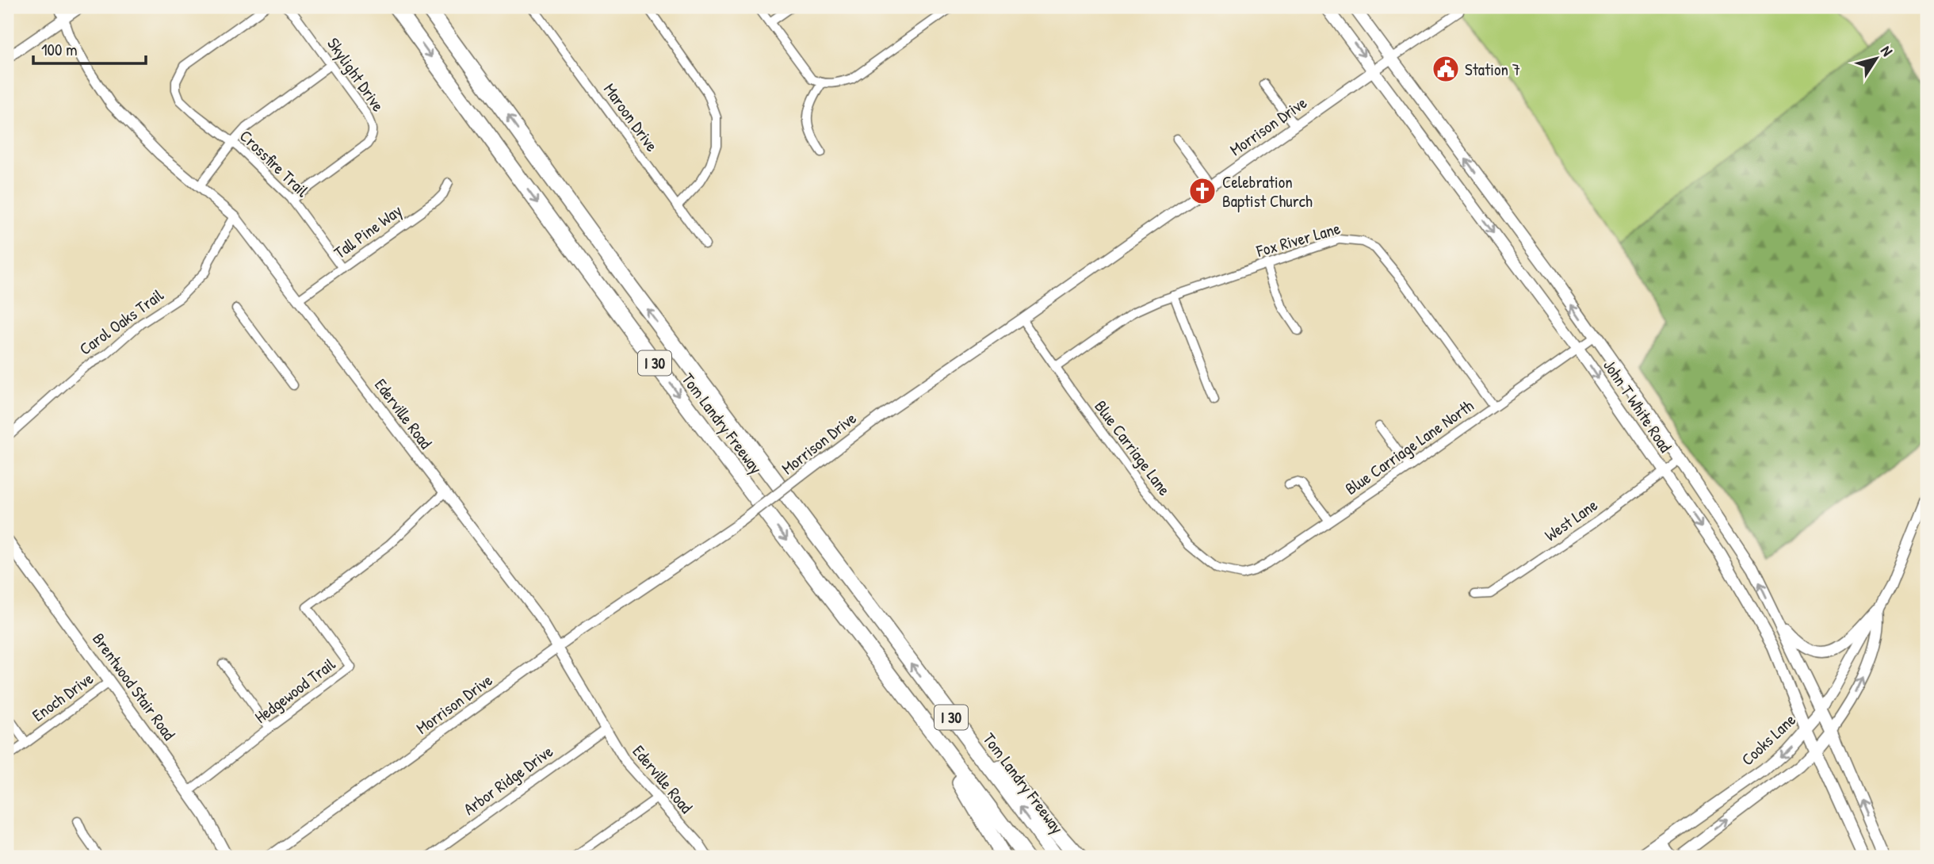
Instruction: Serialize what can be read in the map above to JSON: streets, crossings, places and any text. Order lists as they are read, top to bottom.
{
  "streets": {
    "highway": ["I 30", "Tom Landry Freeway"],
    "main road": ["John T White Road", "Brentwood Stair Road", "Cooks Lane"],
    "street": [
      "Skylight Drive",
      "Maroon Drive",
      "Morrison Drive",
      "Crossfire Trail",
      "Tall Pine Way",
      "Fox River Lane",
      "Carol Oaks Trail",
      "Ederville Road",
      "Blue Carriage Lane North",
      "Blue Carriage Lane",
      "West Lane",
      "Hedgewood Trail",
      "Enoch Drive",
      "Arbor Ridge Drive"
    ]
  },
  "crossings": [
    ["Skylight Drive", "Crossfire Trail"],
    ["Morrison Drive", "John T White Road"],
    ["Morrison Drive", "Ederville Road"],
    ["Morrison Drive", "Blue Carriage Lane"],
    ["Crossfire Trail", "Tall Pine Way"],
    ["Tall Pine Way", "Ederville Road"],
    ["Fox River Lane", "Blue Carriage Lane North"],
    ["Fox River Lane", "Blue Carriage Lane"],
    ["Carol Oaks Trail", "Ederville Road"],
    ["John T White Road", "Blue Carriage Lane North"],
    ["John T White Road", "West Lane"],
    ["John T White Road", "Cooks Lane"],
    ["Ederville Road", "Hedgewood Trail"],
    ["Ederville Road", "Arbor Ridge Drive"],
    ["Blue Carriage Lane North", "Blue Carriage Lane"],
    ["Brentwood Stair Road", "Hedgewood Trail"],
    ["Brentwood Stair Road", "Enoch Drive"]
  ],
  "places": {
    "public building": ["Station 7"],
    "church": ["Celebration Baptist Church"]
  },
  "scale_bar": "100 m",
  "north": "top right"
}
